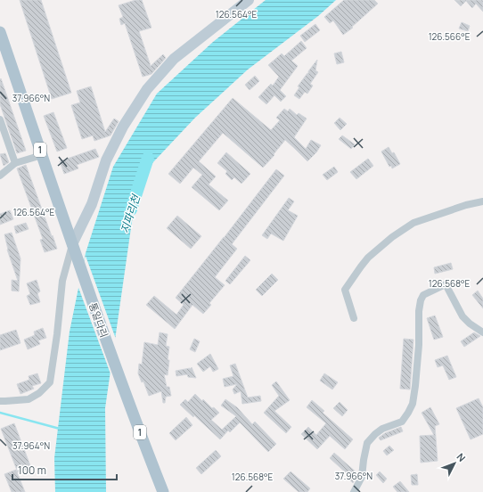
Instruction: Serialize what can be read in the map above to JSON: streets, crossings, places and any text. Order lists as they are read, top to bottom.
{
  "streets": {
    "main road": ["1", "통일다리"]
  },
  "crossings": [
    ["1", "통일다리"]
  ],
  "water": ["지파리천"],
  "scale_bar": "100 m",
  "north": "top right",
  "coordinates": [
    "126.564°E",
    "126.566°E",
    "37.966°N",
    "126.568°E",
    "37.964°N"
  ]
}
